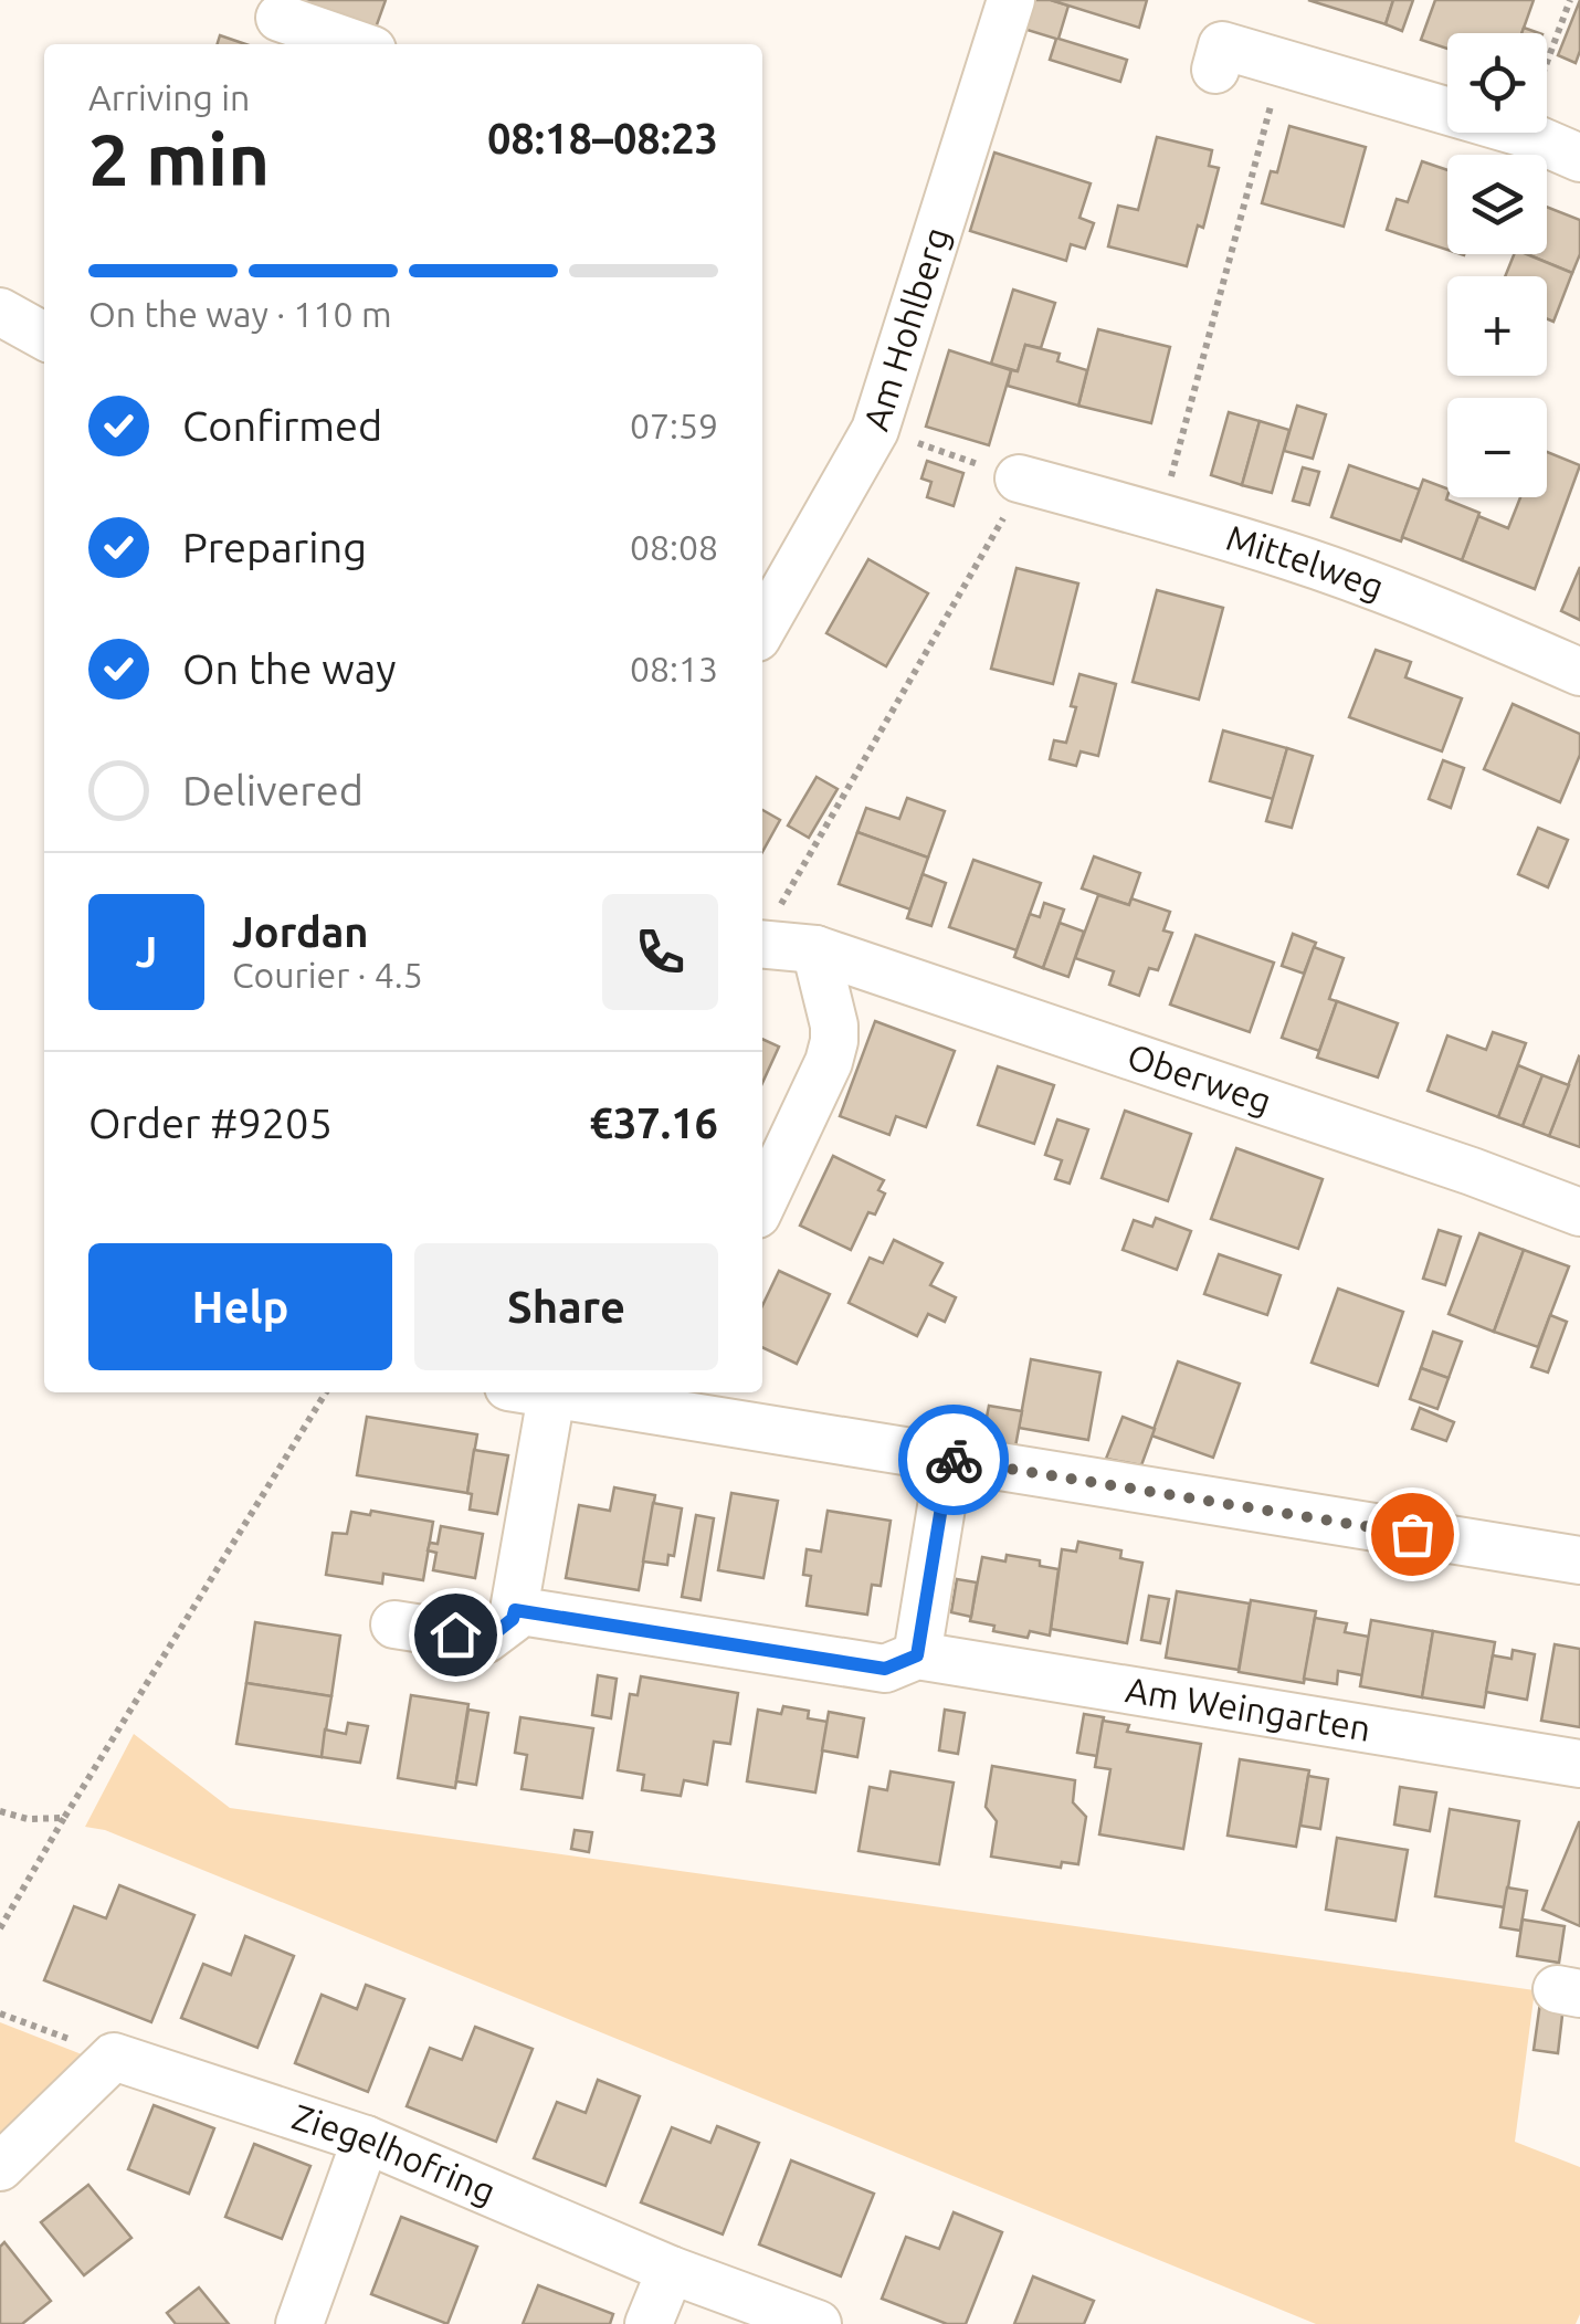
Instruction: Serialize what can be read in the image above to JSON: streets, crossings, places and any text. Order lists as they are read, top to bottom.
{
  "streets": {
    "street": [
      "Am Hohlberg",
      "Mittelweg",
      "Oberweg",
      "Am Weingarten",
      "Ziegelhofring"
    ]
  },
  "page": {
    "map_buttons": ["+", "−"],
    "heading": ["2 min", "Arriving in", "08:18–08:23"],
    "panel": [
      "Jordan",
      "Courier · 4.5",
      "Order #9205",
      "€37.16"
    ],
    "bar": "On the way · 110 m",
    "list": [
      ["Confirmed", "07:59"],
      ["Preparing", "08:08"],
      ["On the way", "08:13"],
      "Delivered"
    ],
    "round": "J",
    "buttons": ["Help", "Share"]
  }
}
